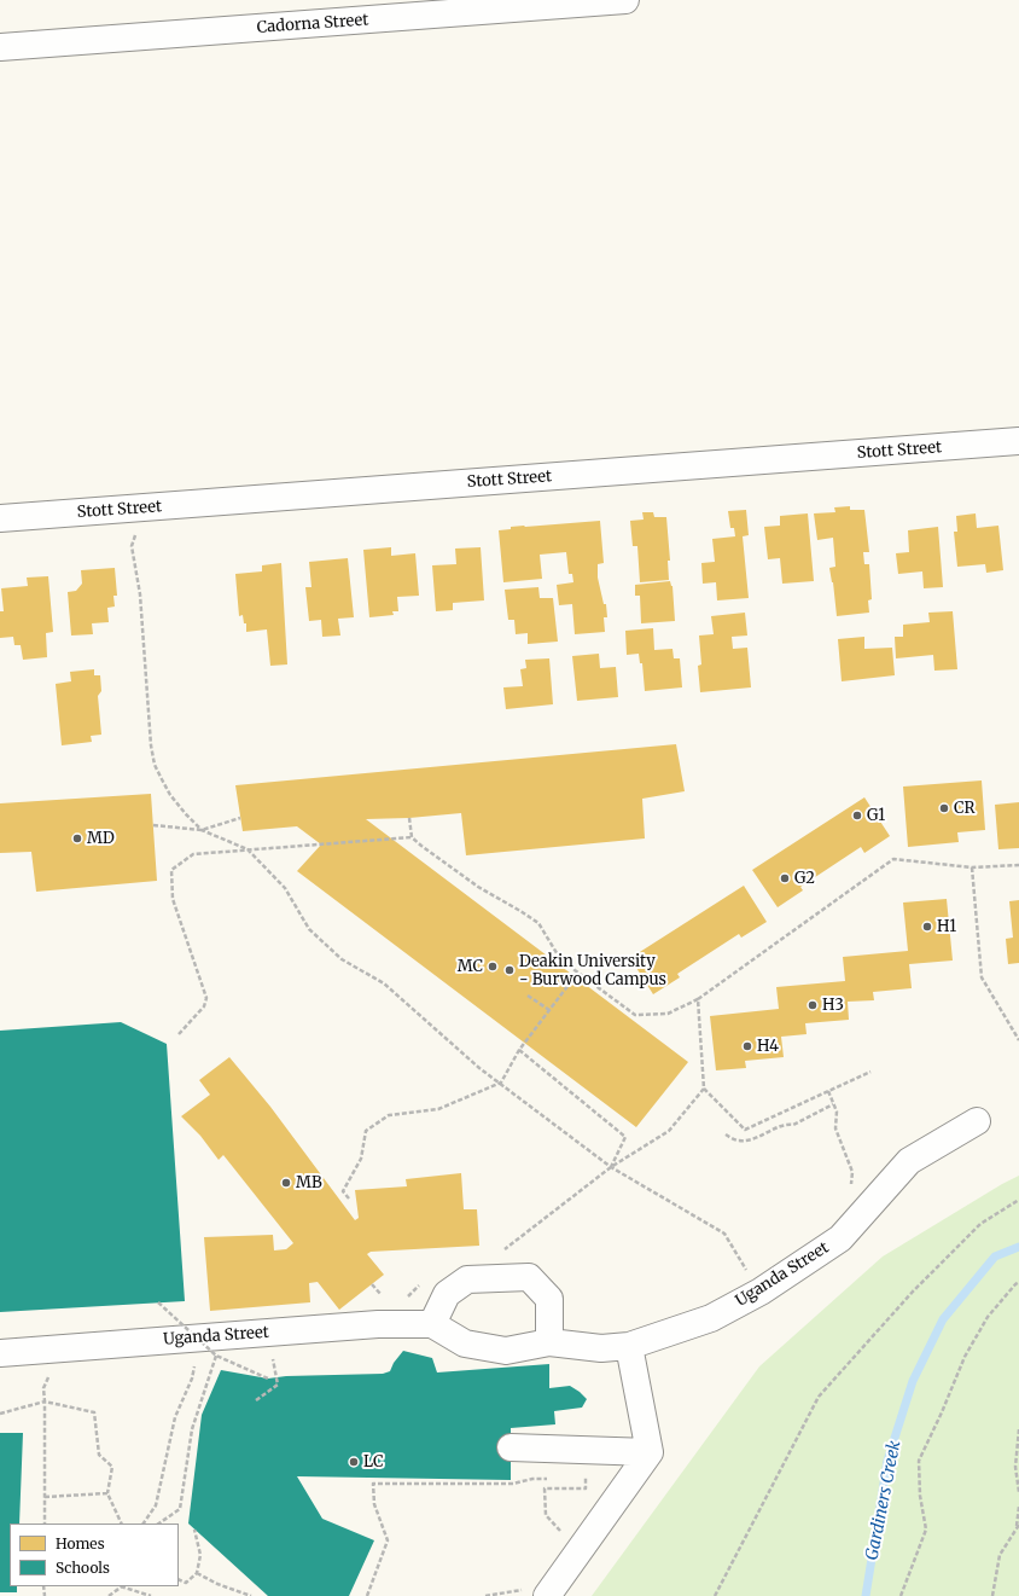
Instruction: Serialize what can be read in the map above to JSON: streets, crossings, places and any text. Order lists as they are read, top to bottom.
{
  "streets": {
    "street": ["Cadorna Street", "Stott Street", "Uganda Street"]
  },
  "water": ["Gardiners Creek"],
  "places": [
    "CR",
    "G1",
    "MD",
    "G2",
    "H1",
    "MC",
    "Deakin University - Burwood Campus",
    "H3",
    "H4",
    "MB",
    "LC"
  ],
  "legend": ["Homes", "Schools"]
}
